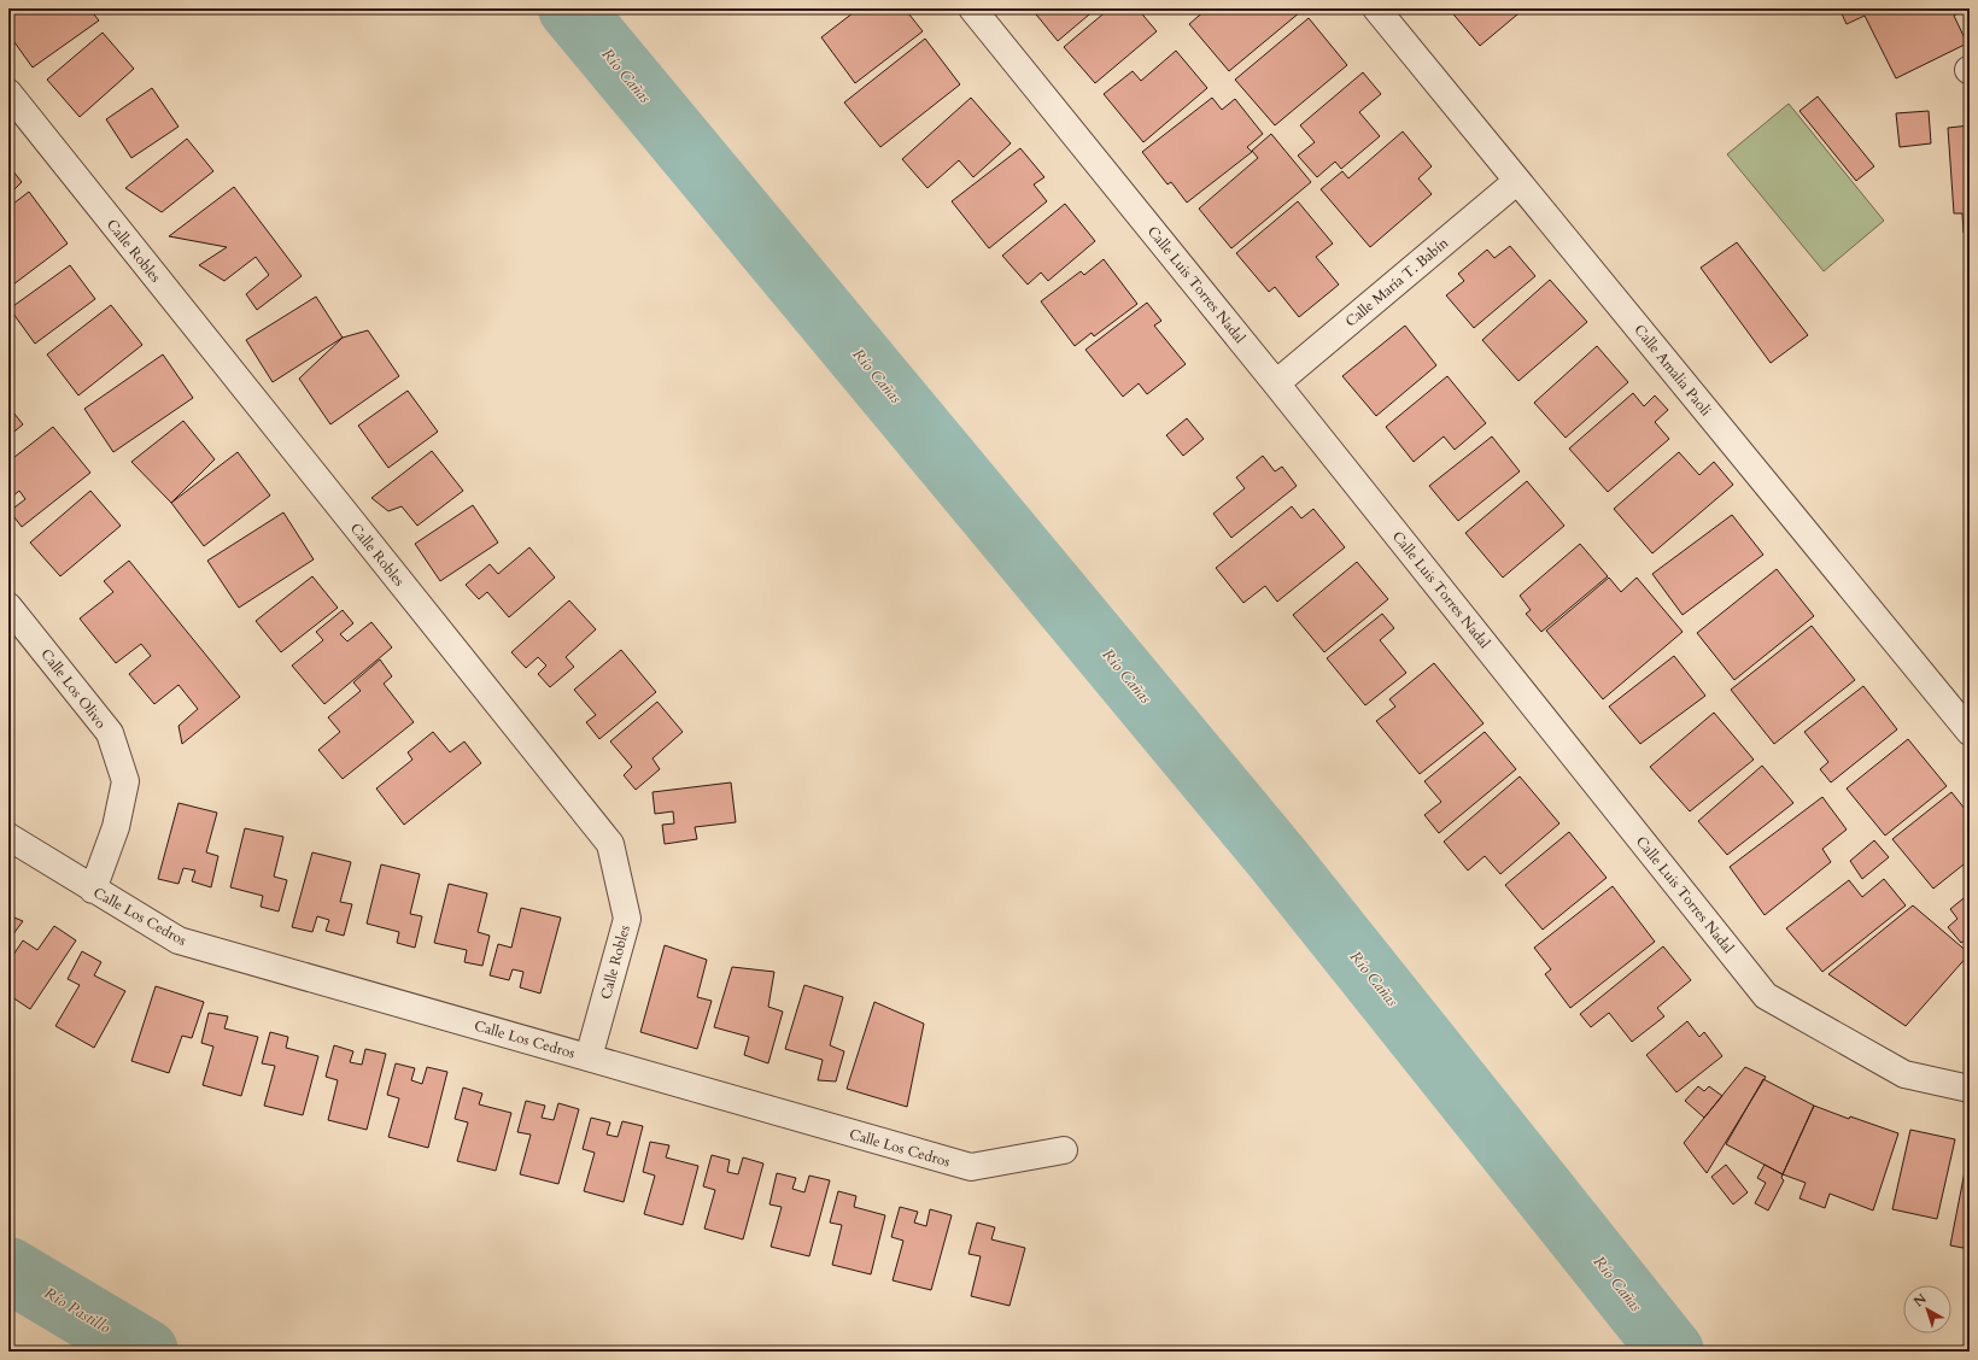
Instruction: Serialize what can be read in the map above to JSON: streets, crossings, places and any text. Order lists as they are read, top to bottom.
{
  "streets": {
    "street": [
      "Calle Robles",
      "Calle María T. Babín",
      "Calle Luis Torres Nadal",
      "Calle Amalia Paoli",
      "Calle Los Olivo",
      "Calle Los Cedros"
    ]
  },
  "crossings": [
    ["Calle Robles", "Calle Los Cedros"],
    ["Calle María T. Babín", "Calle Luis Torres Nadal"],
    ["Calle María T. Babín", "Calle Amalia Paoli"],
    ["Calle Los Olivo", "Calle Los Cedros"]
  ],
  "water": ["Río Cañas", "Río Pastillo"],
  "north": "top left"
}
